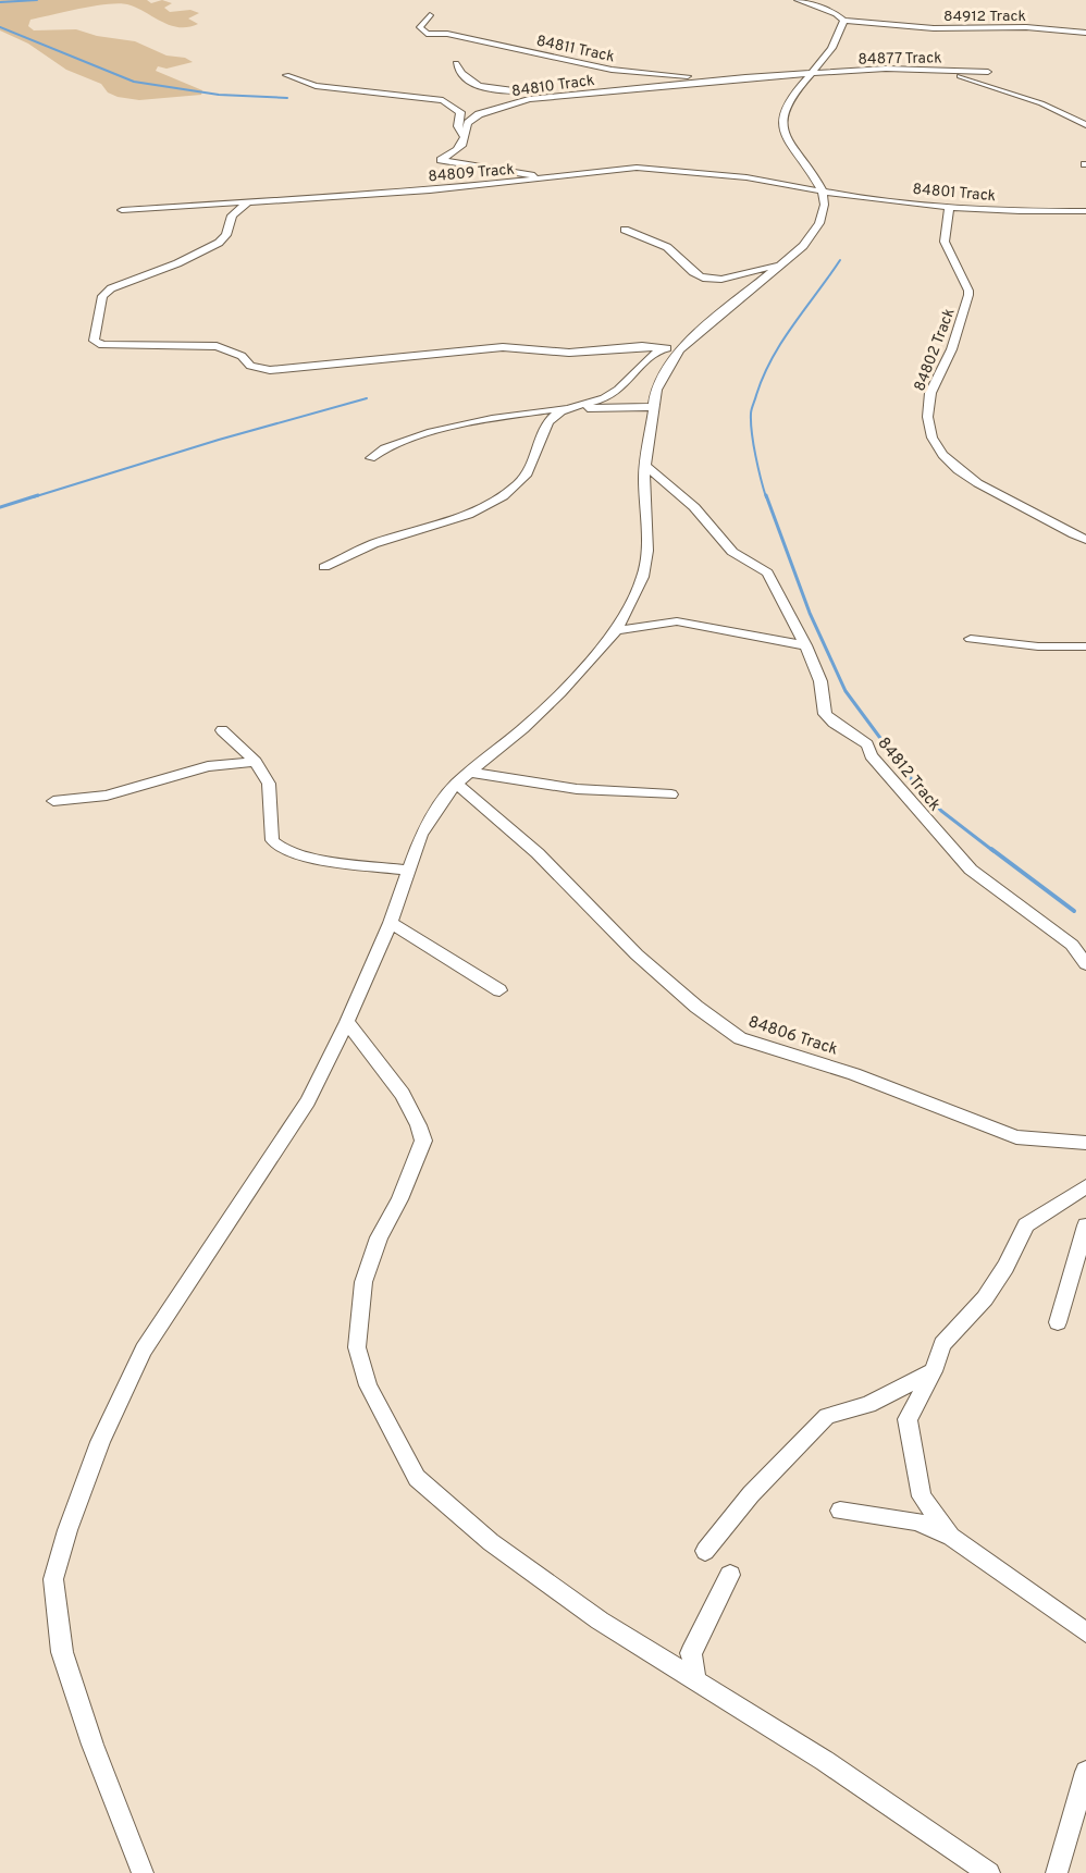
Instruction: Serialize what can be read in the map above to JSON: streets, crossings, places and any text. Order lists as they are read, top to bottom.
{
  "streets": {
    "street": [
      "84912 Track",
      "84811 Track",
      "84877 Track",
      "84810 Track",
      "84809 Track",
      "84801 Track",
      "84802 Track",
      "84812 Track",
      "84806 Track"
    ]
  },
  "crossings": [
    ["84811 Track", "84810 Track"],
    ["84877 Track", "84810 Track"],
    ["84810 Track", "84809 Track"],
    ["84809 Track", "84801 Track"],
    ["84801 Track", "84802 Track"]
  ]
}
